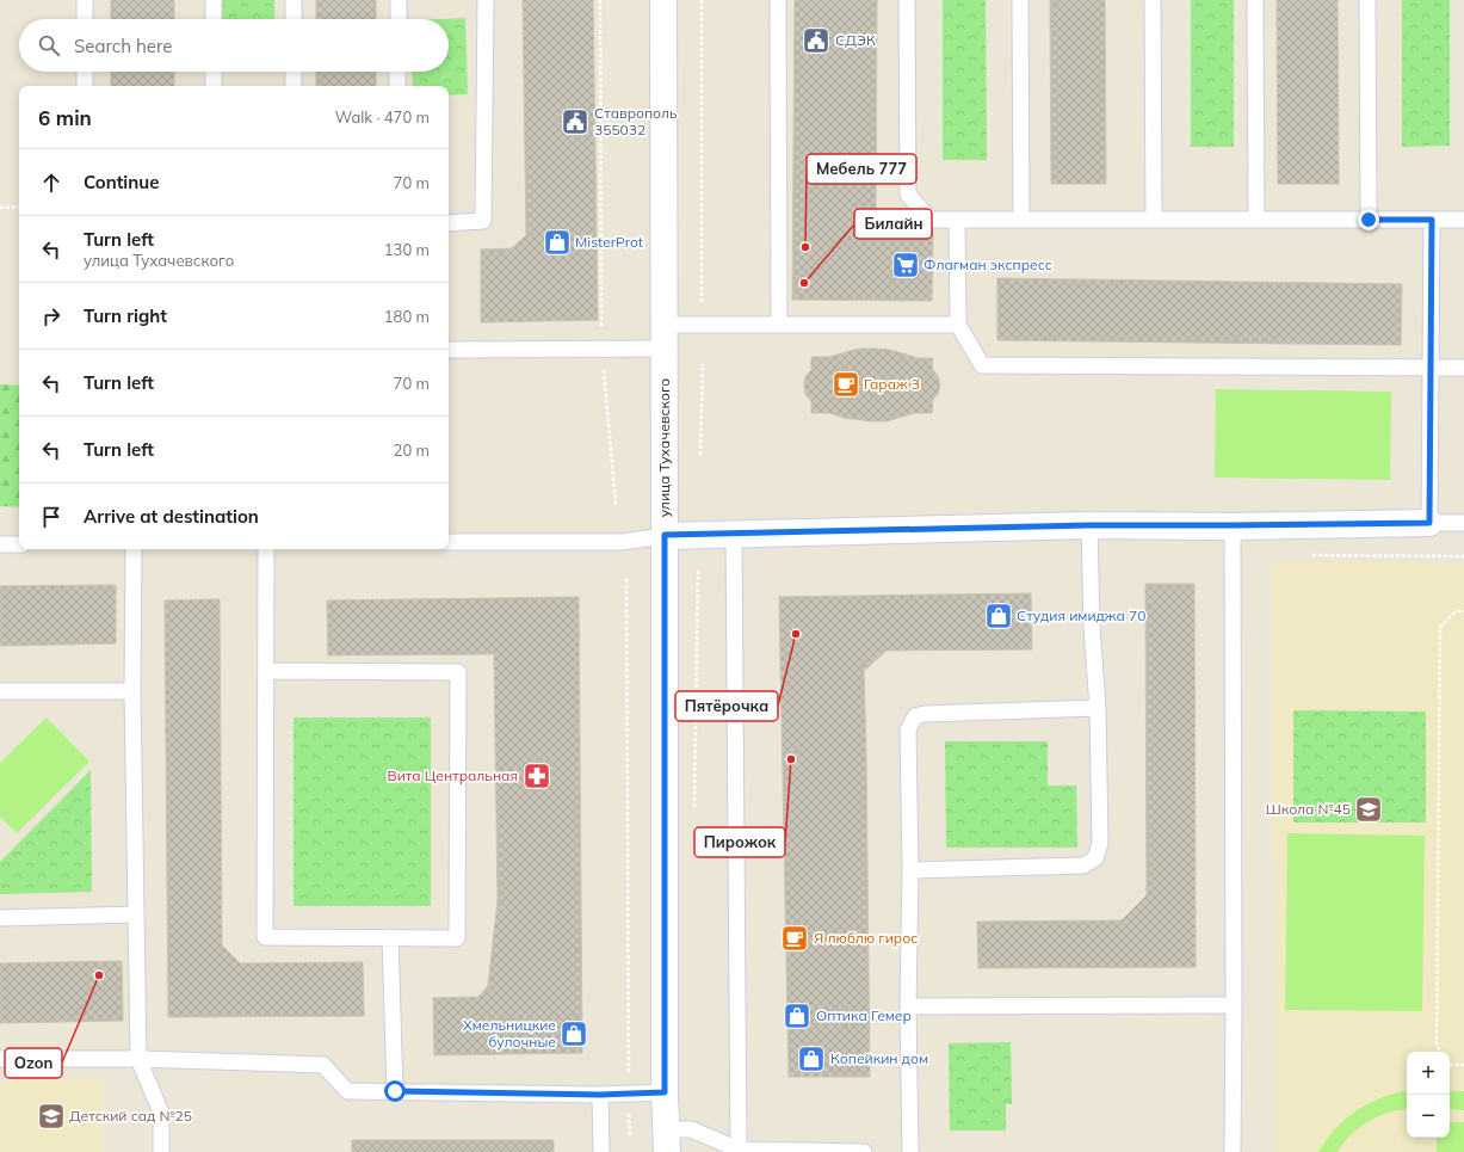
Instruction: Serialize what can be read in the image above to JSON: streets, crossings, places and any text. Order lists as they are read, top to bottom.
{
  "streets": {
    "main road": ["улица Тухачевского"]
  },
  "places": {
    "public building": ["СДЭК", "Ставрополь 355032"],
    "shop": [
      "MisterProt",
      "Студия имиджа 70",
      "Оптика Гемер",
      "Хмельницкие булочные",
      "Копейкин дом"
    ],
    "other": [
      "Мебель 777",
      "Билайн",
      "Пятёрочка",
      "Пирожок",
      "Ozon"
    ],
    "supermarket": ["Флагман экспресс"],
    "cafe": ["Гараж 3", "Я люблю гирос"],
    "pharmacy": ["Вита Центральная"],
    "school or university": ["Школа №45", "Детский сад №25"]
  },
  "page": {
    "search": "Search here",
    "heading": ["6 min", "Walk · 470 m"],
    "list": [
      ["Continue", "70 m"],
      ["Turn left", "улица Тухачевского", "130 m"],
      ["Turn right", "180 m"],
      ["Turn left", "70 m"],
      ["Turn left", "20 m"],
      "Arrive at destination"
    ],
    "map_buttons": ["+", "−"]
  }
}
